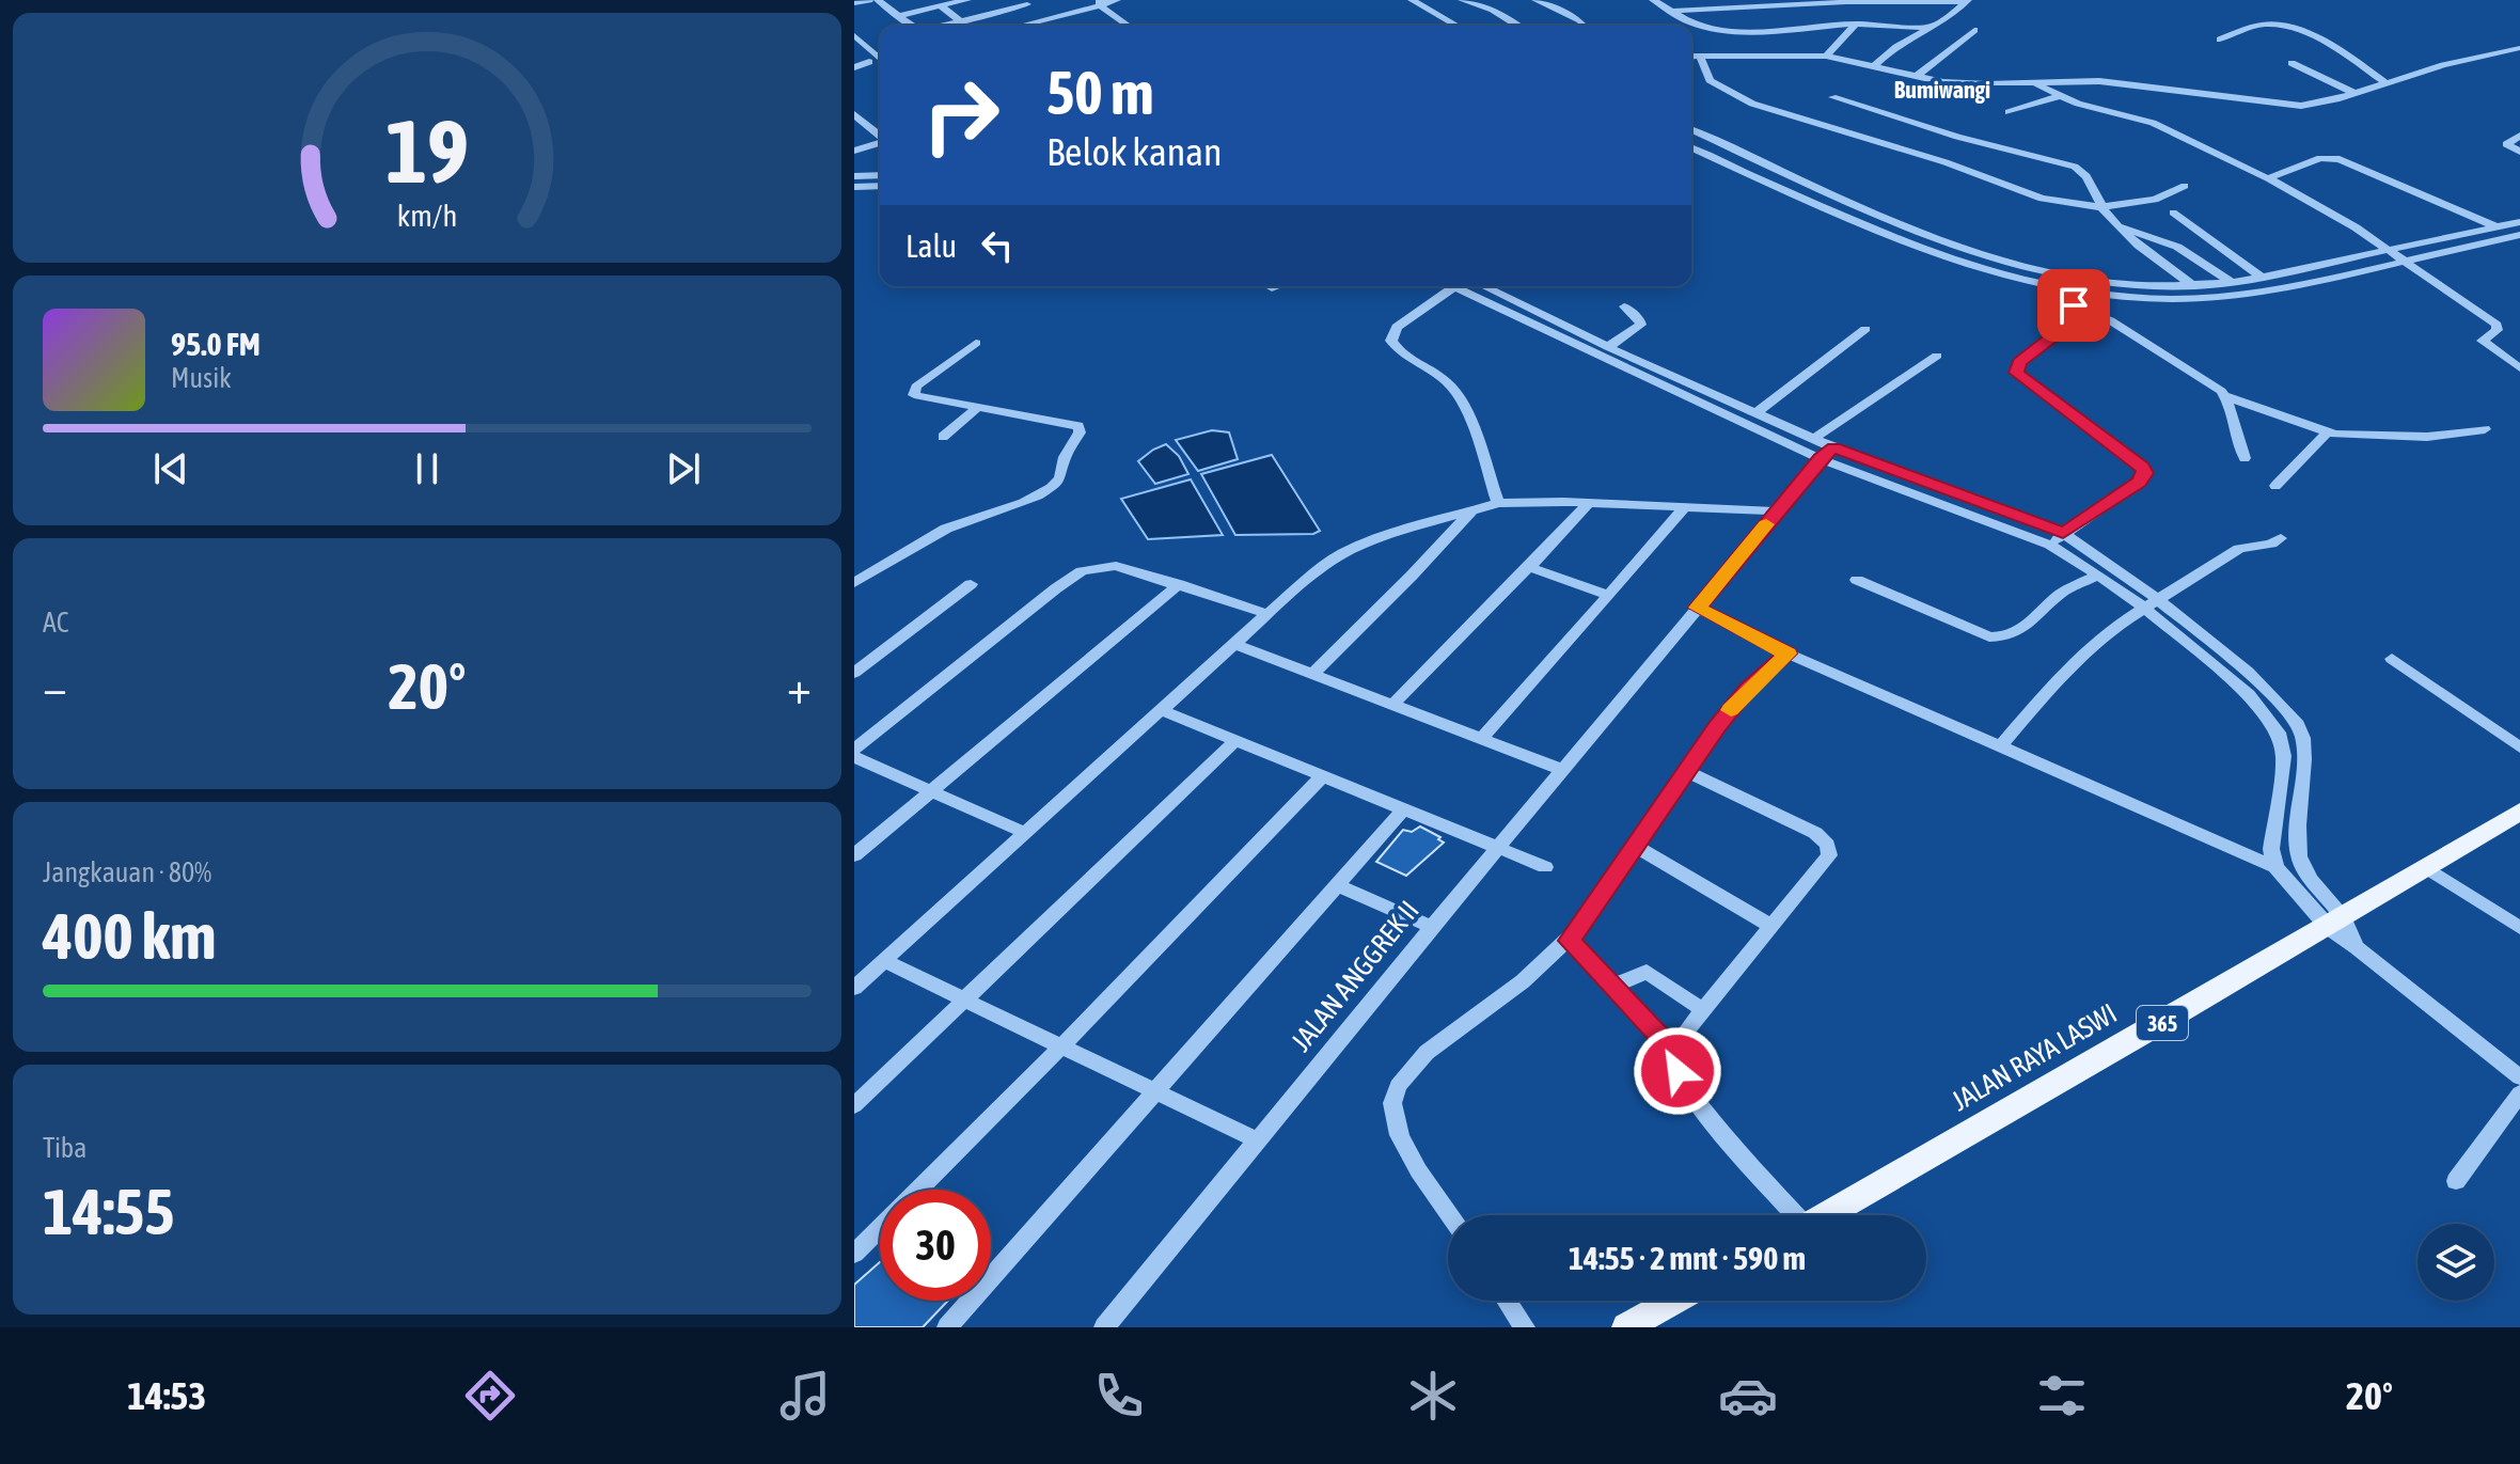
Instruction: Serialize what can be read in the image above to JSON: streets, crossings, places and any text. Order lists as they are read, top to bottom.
{
  "streets": {
    "main road": ["365", "JALAN RAYA LASWI"],
    "street": ["JALAN ANGGREK II"]
  },
  "districts": ["Bumiwangi"],
  "page": {
    "turn": ["50 m", "Belok kanan"],
    "then": "Lalu",
    "song": ["95.0 FM", "Musik"],
    "tile": [
      "AC",
      ["Jangkauan · 80%", "400 km"],
      ["Tiba", "14:55"]
    ],
    "heat": ["−", "20°", "+"],
    "limit": "30",
    "trip": "14:55 · 2 mnt · 590 m",
    "tabs": ["14:53", "20°"],
    "gauge": ["19", "km/h"]
  }
}
